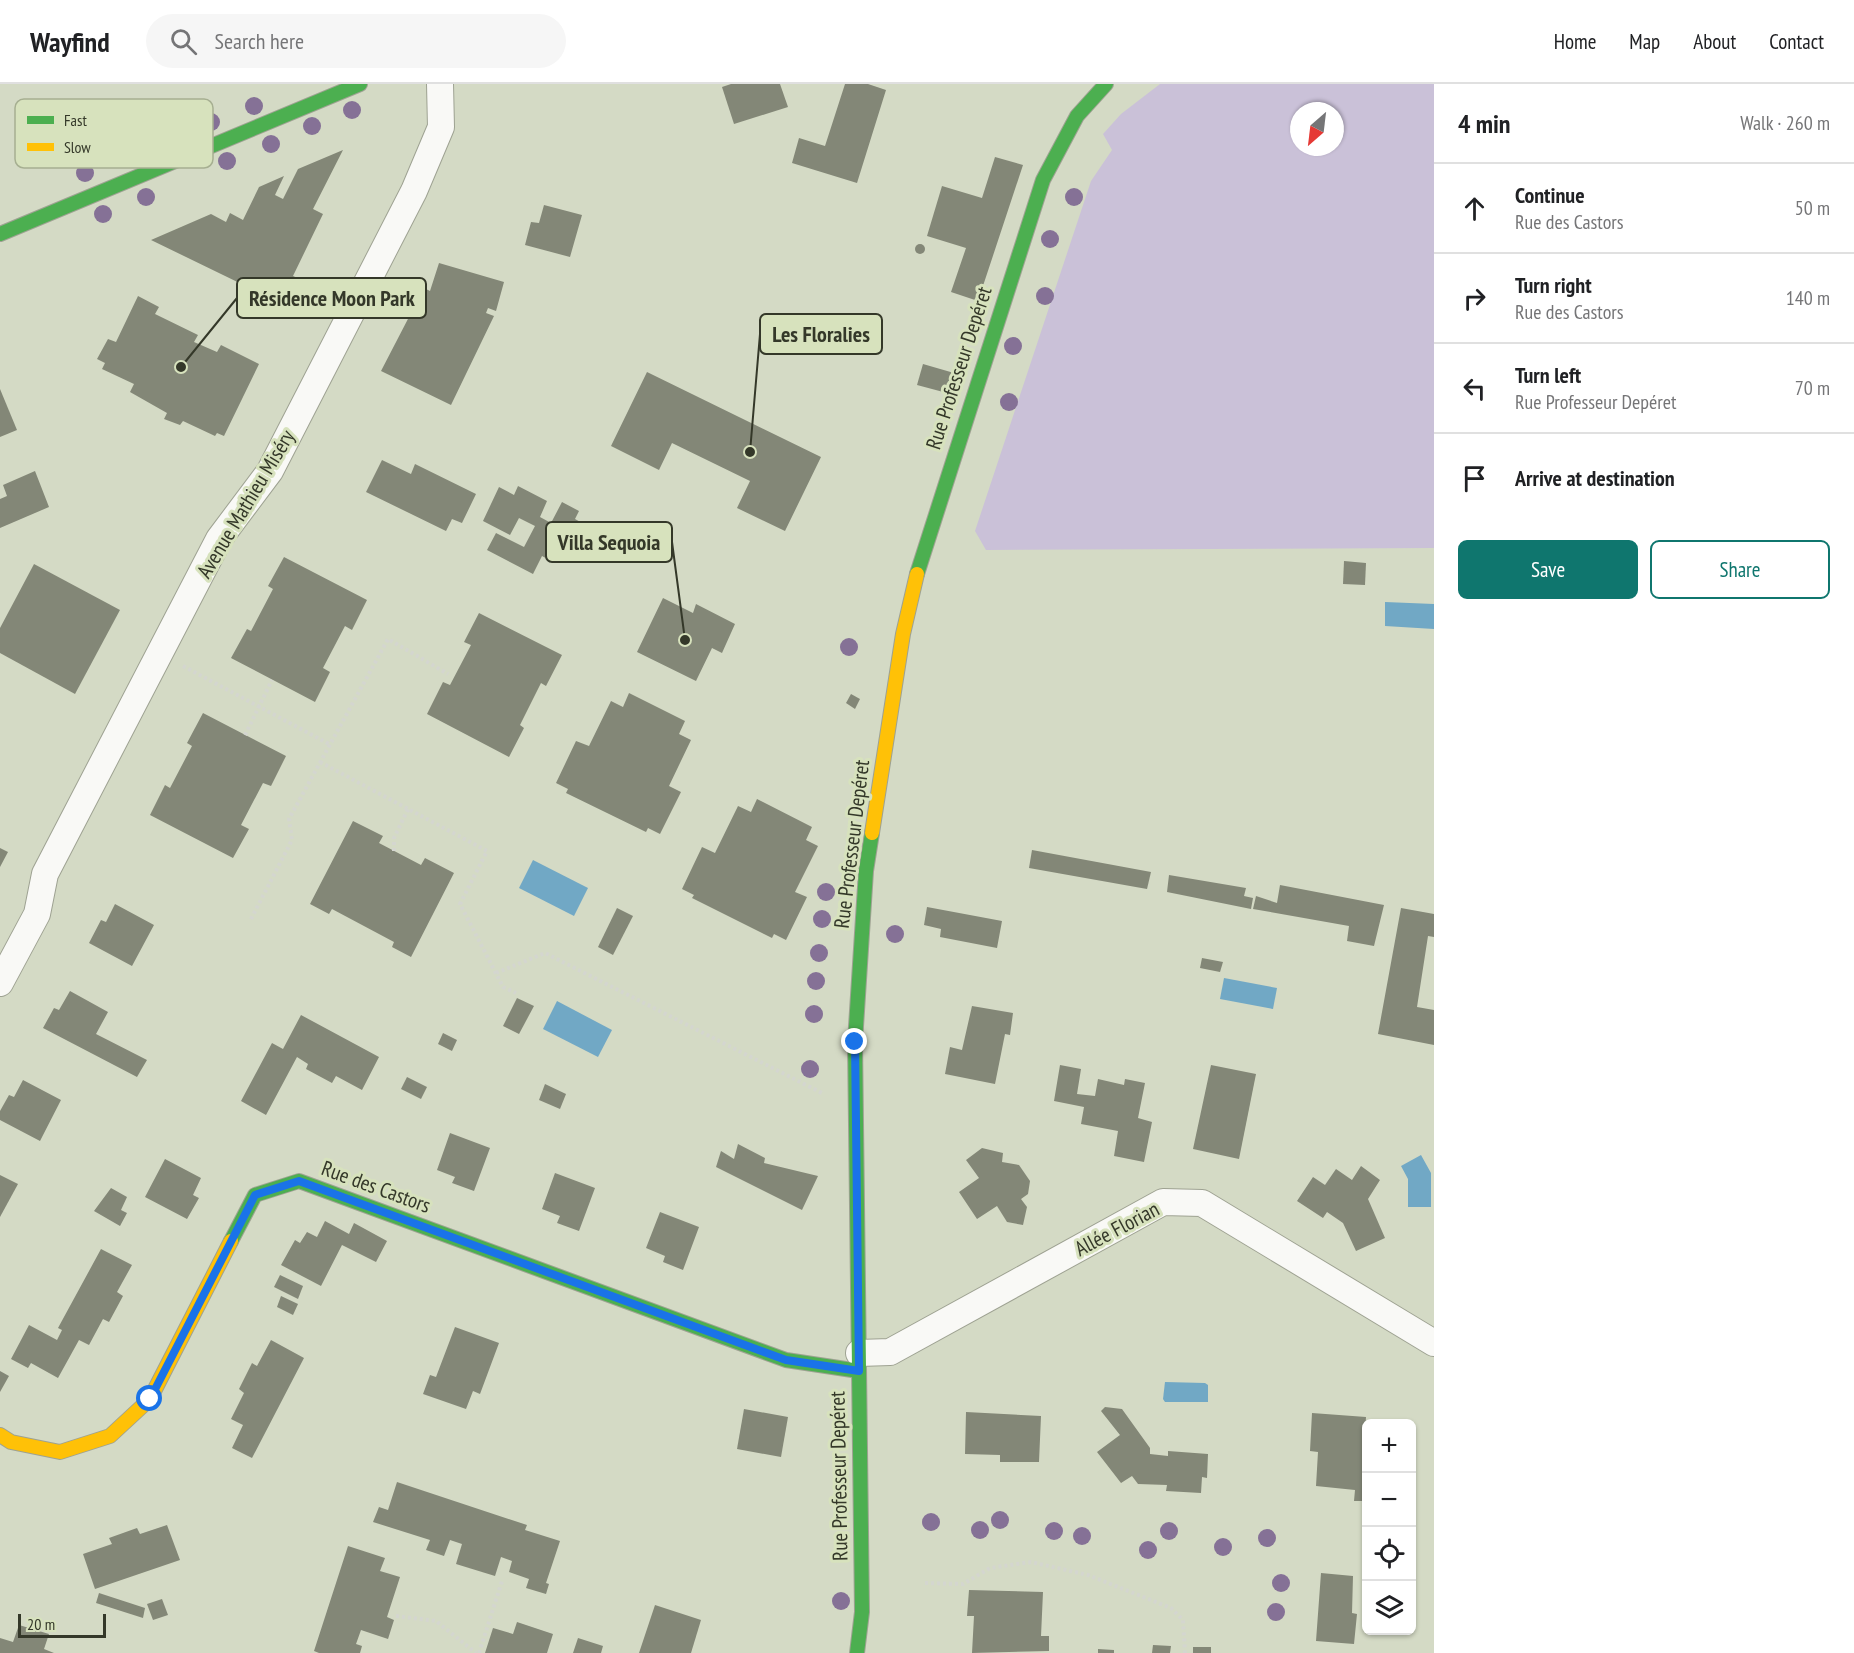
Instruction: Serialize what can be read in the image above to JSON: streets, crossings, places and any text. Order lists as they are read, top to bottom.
{
  "streets": {
    "street": [
      "Rue Professeur Depéret",
      "Avenue Mathieu Miséry",
      "Rue des Castors",
      "Allée Florian"
    ]
  },
  "crossings": [
    ["Rue Professeur Depéret", "Rue des Castors"],
    ["Rue Professeur Depéret", "Allée Florian"],
    ["Rue des Castors", "Allée Florian"]
  ],
  "places": ["Résidence Moon Park", "Les Floralies", "Villa Sequoia"],
  "legend": ["Fast", "Slow"],
  "scale_bar": "20 m",
  "north": "bottom left",
  "page": {
    "header": "Wayfind",
    "search": "Search here",
    "nav": [
      "Home",
      "Map",
      "About",
      "Contact"
    ],
    "heading": ["4 min", "Walk · 260 m"],
    "list": [
      ["Continue", "Rue des Castors", "50 m"],
      ["Turn right", "Rue des Castors", "140 m"],
      ["Turn left", "Rue Professeur Depéret", "70 m"],
      "Arrive at destination"
    ],
    "buttons": ["Save", "Share"],
    "map_buttons": ["+", "−"],
    "scale": "20 m"
  }
}
